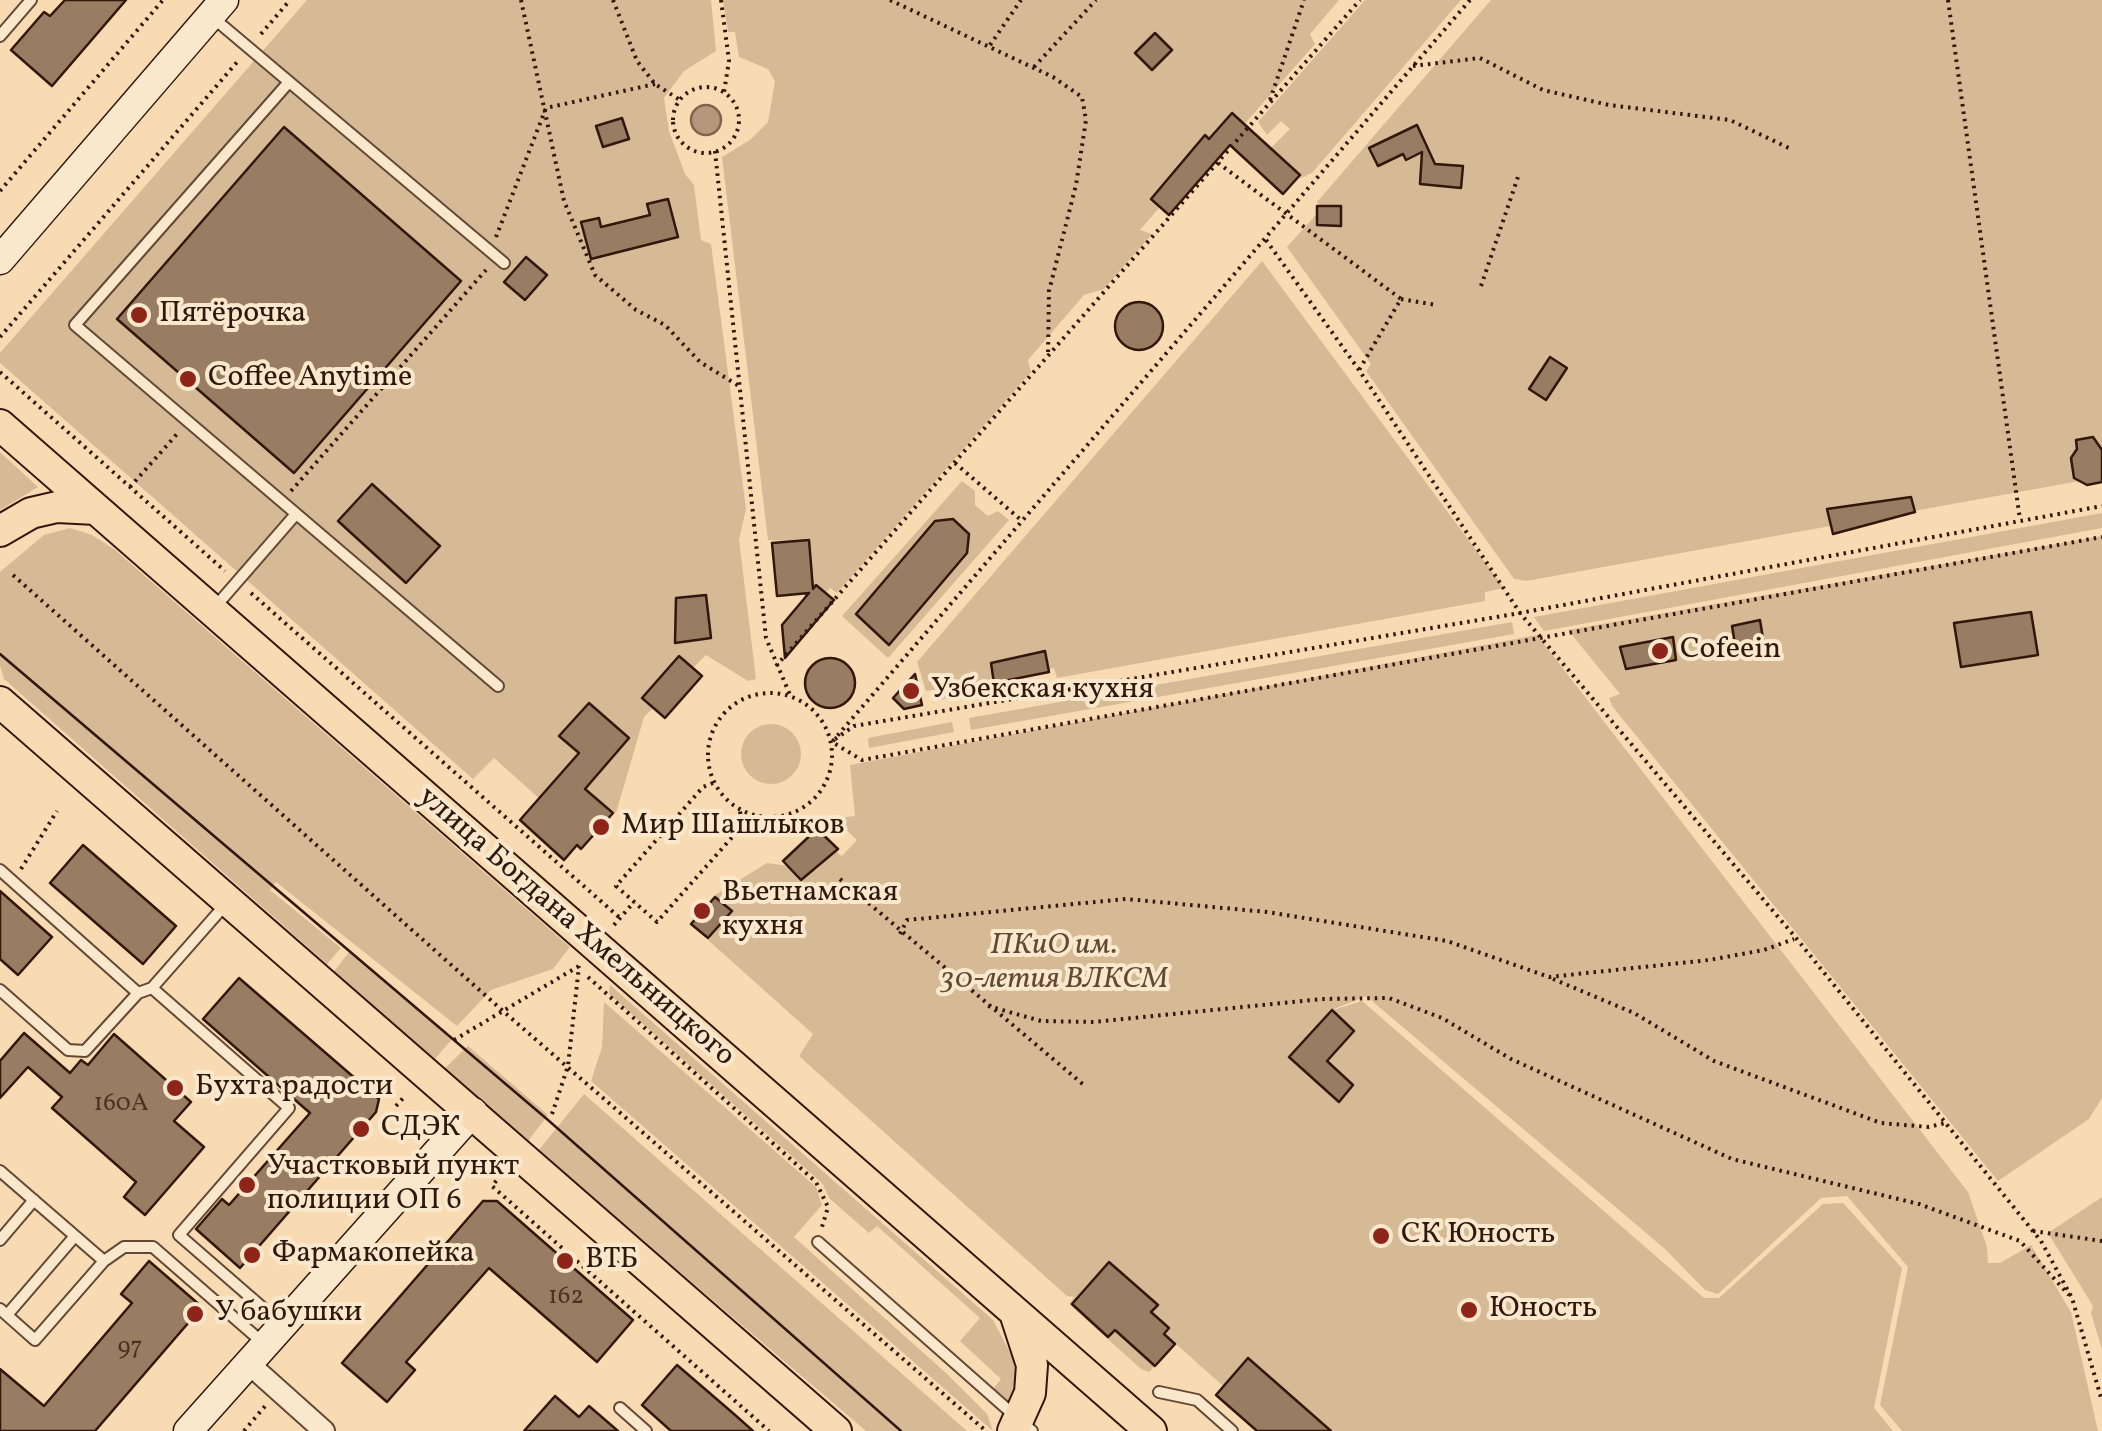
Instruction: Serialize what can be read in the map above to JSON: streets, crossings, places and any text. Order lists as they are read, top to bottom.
{
  "streets": {
    "main road": ["улица Богдана Хмельницкого"]
  },
  "parks": ["ПКиО им. 30-летия ВЛКСМ"],
  "places": [
    "Пятёрочка",
    "Coffee Anytime",
    "Cofeein",
    "Узбекская кухня",
    "Мир Шашлыков",
    "Вьетнамская кухня",
    "Бухта радости",
    "СДЭК",
    "Участковый пункт полиции ОП 6",
    "СК Юность",
    "Фармакопейка",
    "ВТБ",
    "Юность",
    "У бабушки"
  ],
  "house_numbers": ["160А", "162", "97"]
}
